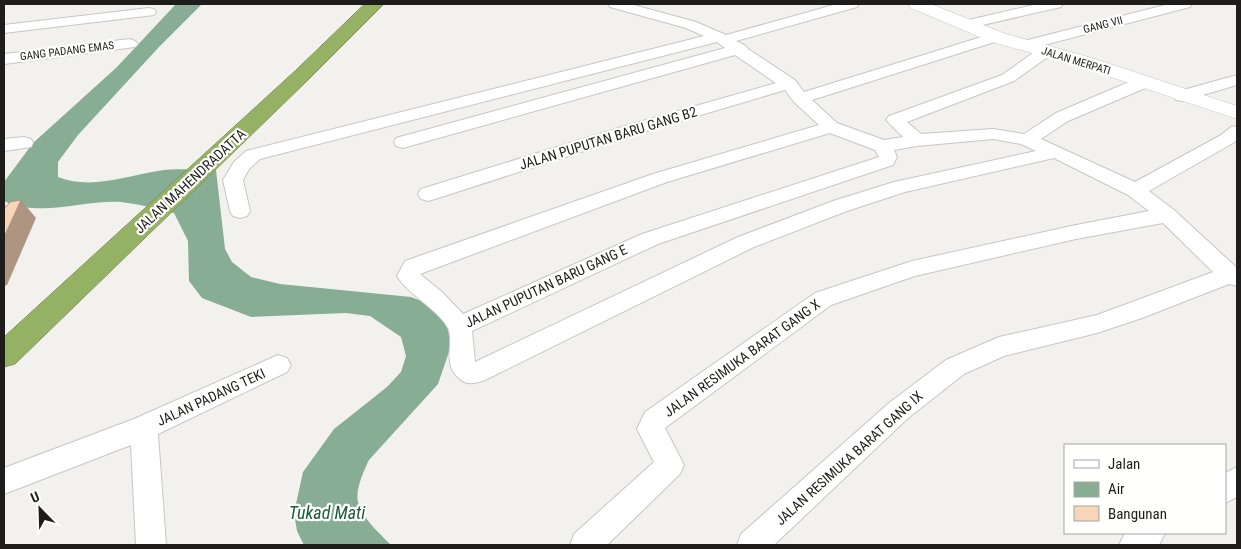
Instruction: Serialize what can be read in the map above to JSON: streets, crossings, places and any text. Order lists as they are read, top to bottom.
{
  "streets": {
    "highway": ["JALAN MAHENDRADATTA"],
    "street": [
      "GANG VII",
      "GANG PADANG EMAS",
      "JALAN MERPATI",
      "JALAN PUPUTAN BARU GANG B2",
      "JALAN PUPUTAN BARU GANG E",
      "JALAN RESIMUKA BARAT GANG X",
      "JALAN PADANG TEKI",
      "JALAN RESIMUKA BARAT GANG IX"
    ]
  },
  "crossings": [
    ["GANG VII", "JALAN MERPATI"],
    ["JALAN MERPATI", "JALAN PUPUTAN BARU GANG B2"]
  ],
  "water": ["Tukad Mati"],
  "legend": ["Jalan", "Air", "Bangunan"],
  "north": "top left"
}
